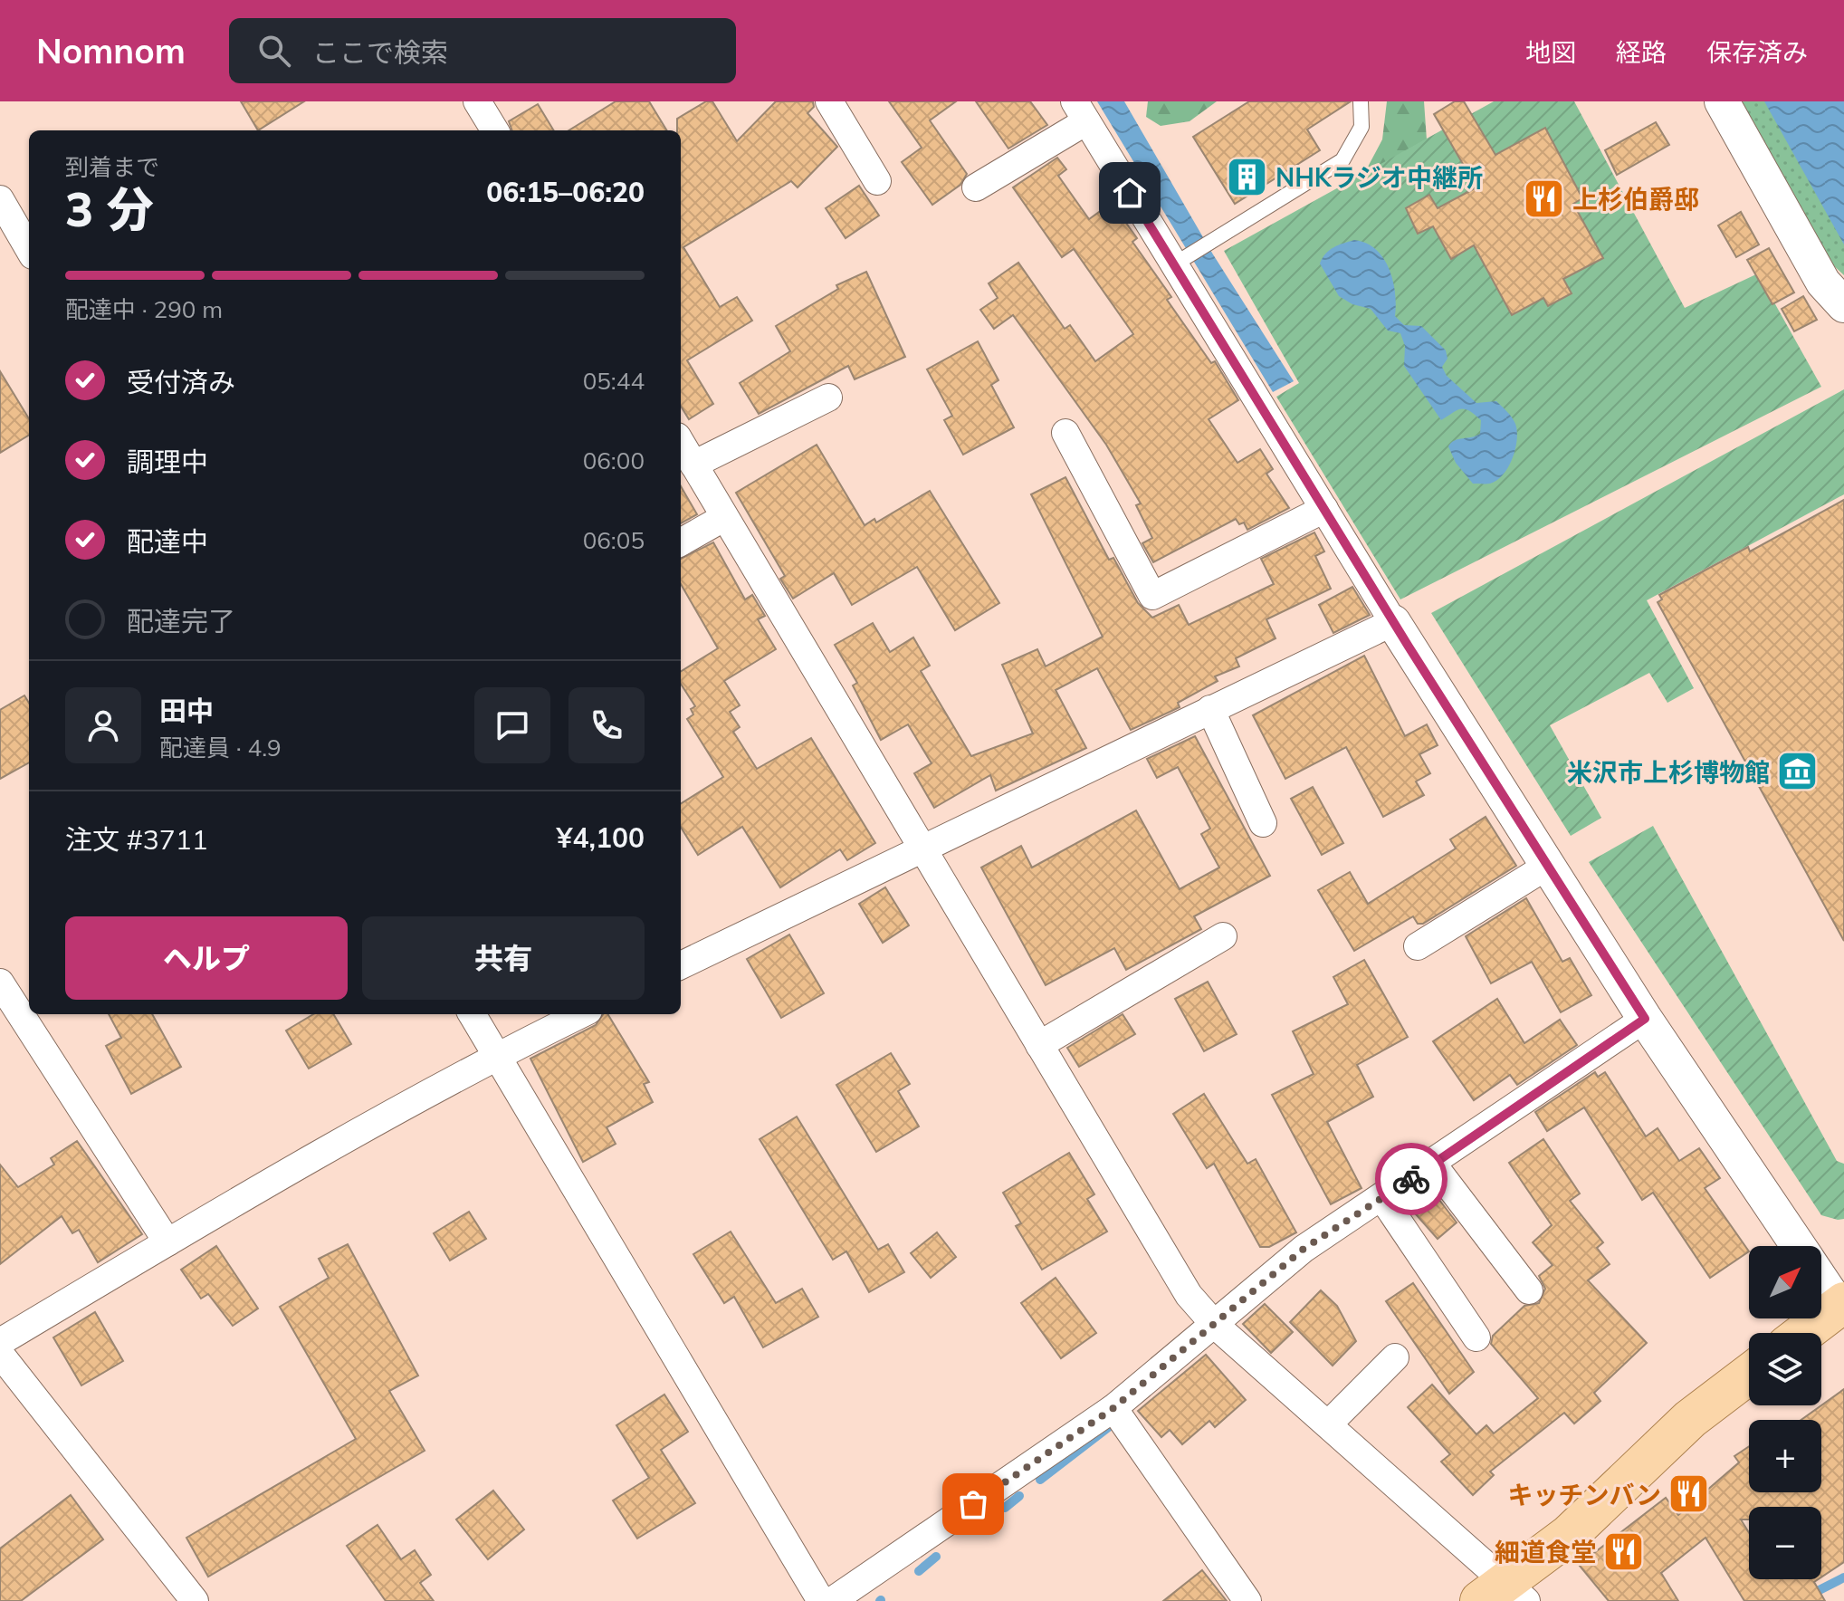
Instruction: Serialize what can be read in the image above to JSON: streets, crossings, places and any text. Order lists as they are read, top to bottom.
{
  "places": {
    "building": ["NHKラジオ中継所"],
    "restaurant": ["上杉伯爵邸", "キッチンバン", "細道食堂"],
    "museum": ["米沢市上杉博物館"]
  },
  "north": "top right",
  "page": {
    "header": "Nomnom",
    "search": "ここで検索",
    "nav": ["地図", "経路", "保存済み"],
    "heading": ["3 分", "到着まで", "06:15–06:20"],
    "panel": [
      "田中",
      "配達員 · 4.9",
      "注文 #3711",
      "¥4,100"
    ],
    "bar": "配達中 · 290 m",
    "list": [
      ["受付済み", "05:44"],
      ["調理中", "06:00"],
      ["配達中", "06:05"],
      "配達完了"
    ],
    "buttons": ["ヘルプ", "共有"],
    "map_buttons": ["+", "−"]
  }
}
